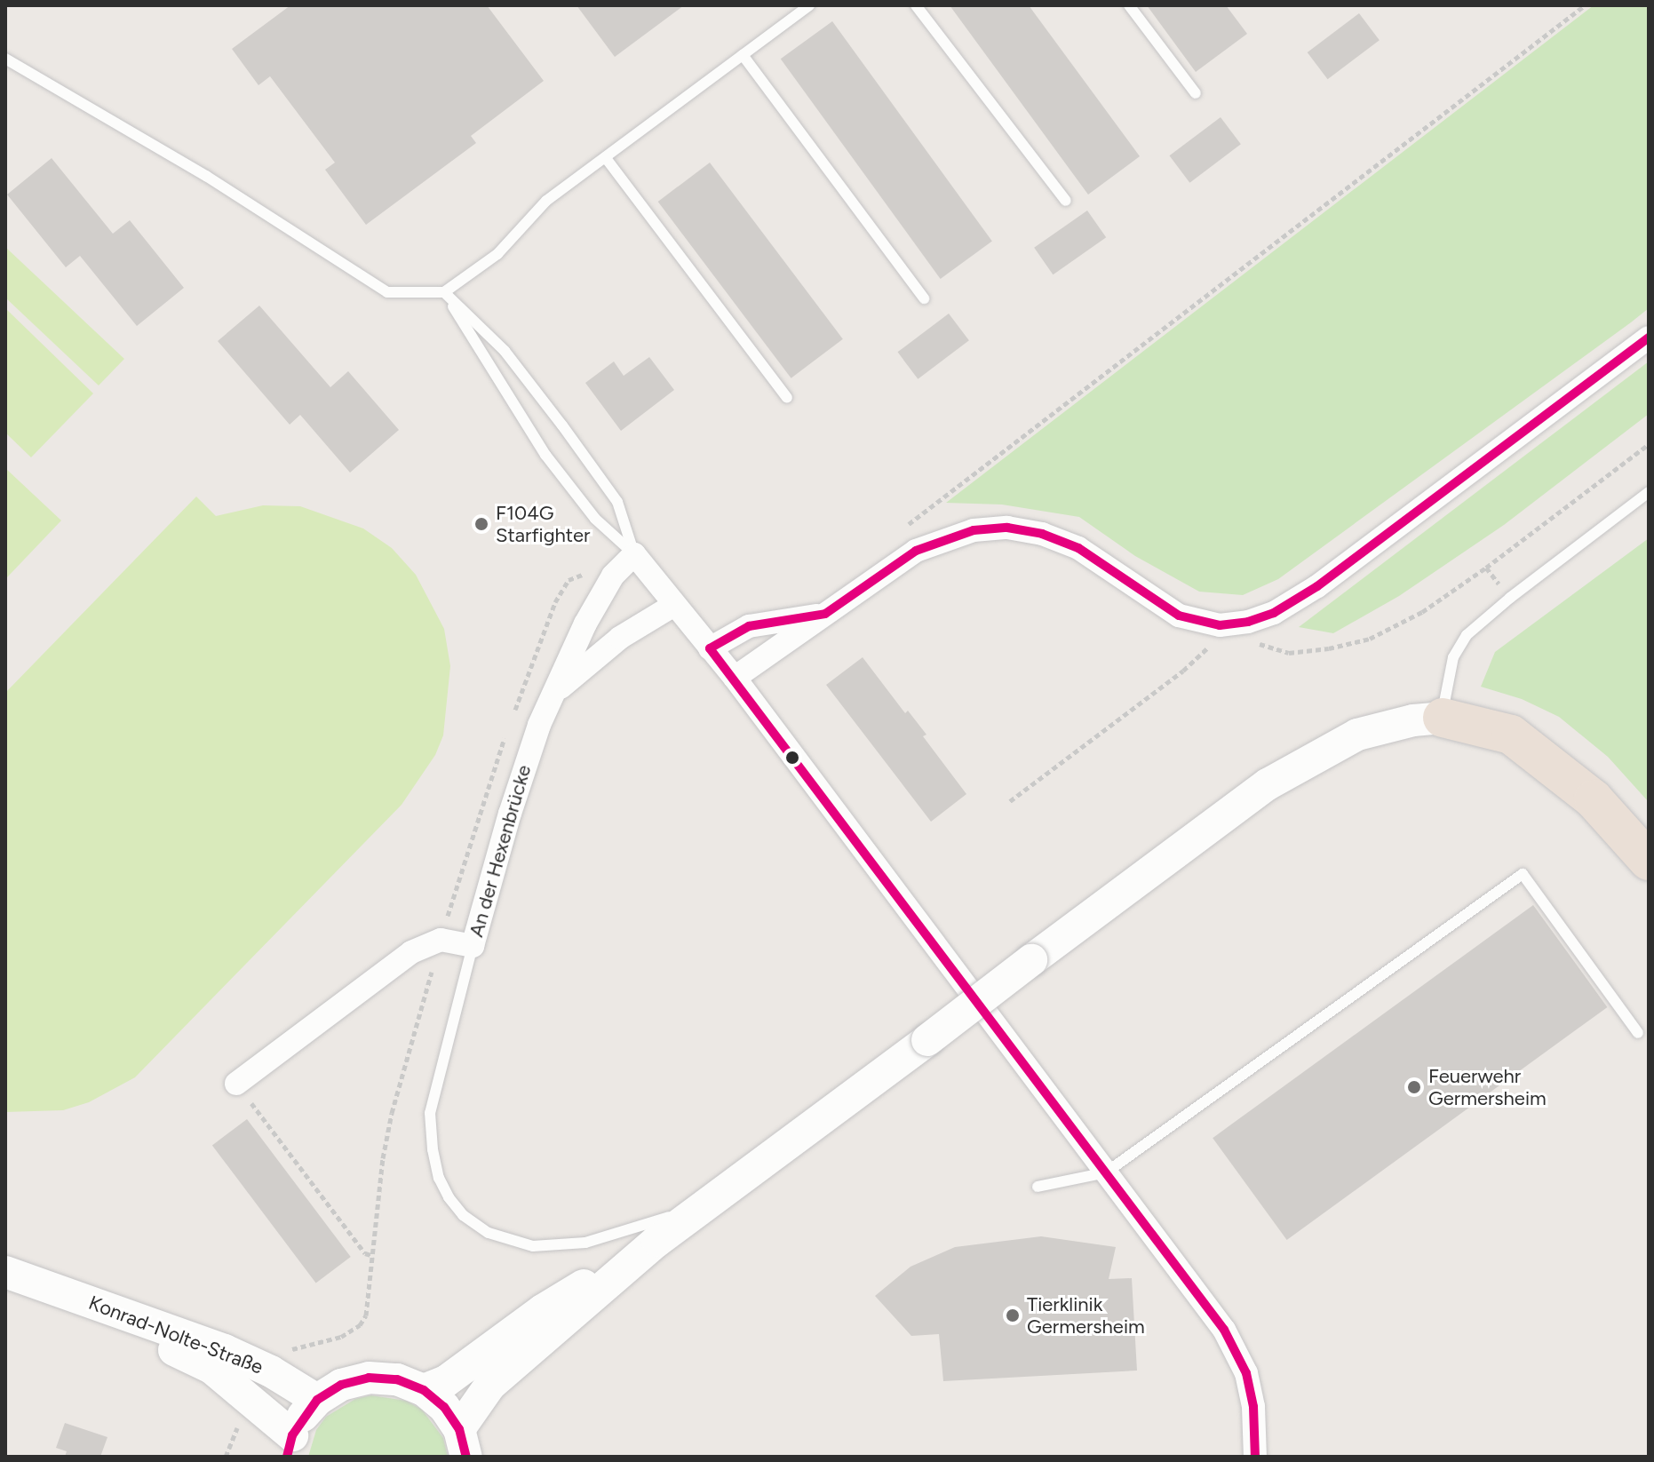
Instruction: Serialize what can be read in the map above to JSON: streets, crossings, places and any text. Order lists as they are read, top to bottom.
{
  "streets": {
    "main road": ["Konrad-Nolte-Straße"],
    "street": ["An der Hexenbrücke"]
  },
  "places": ["F104G Starfighter", "Feuerwehr Germersheim", "Tierklinik Germersheim"]
}
